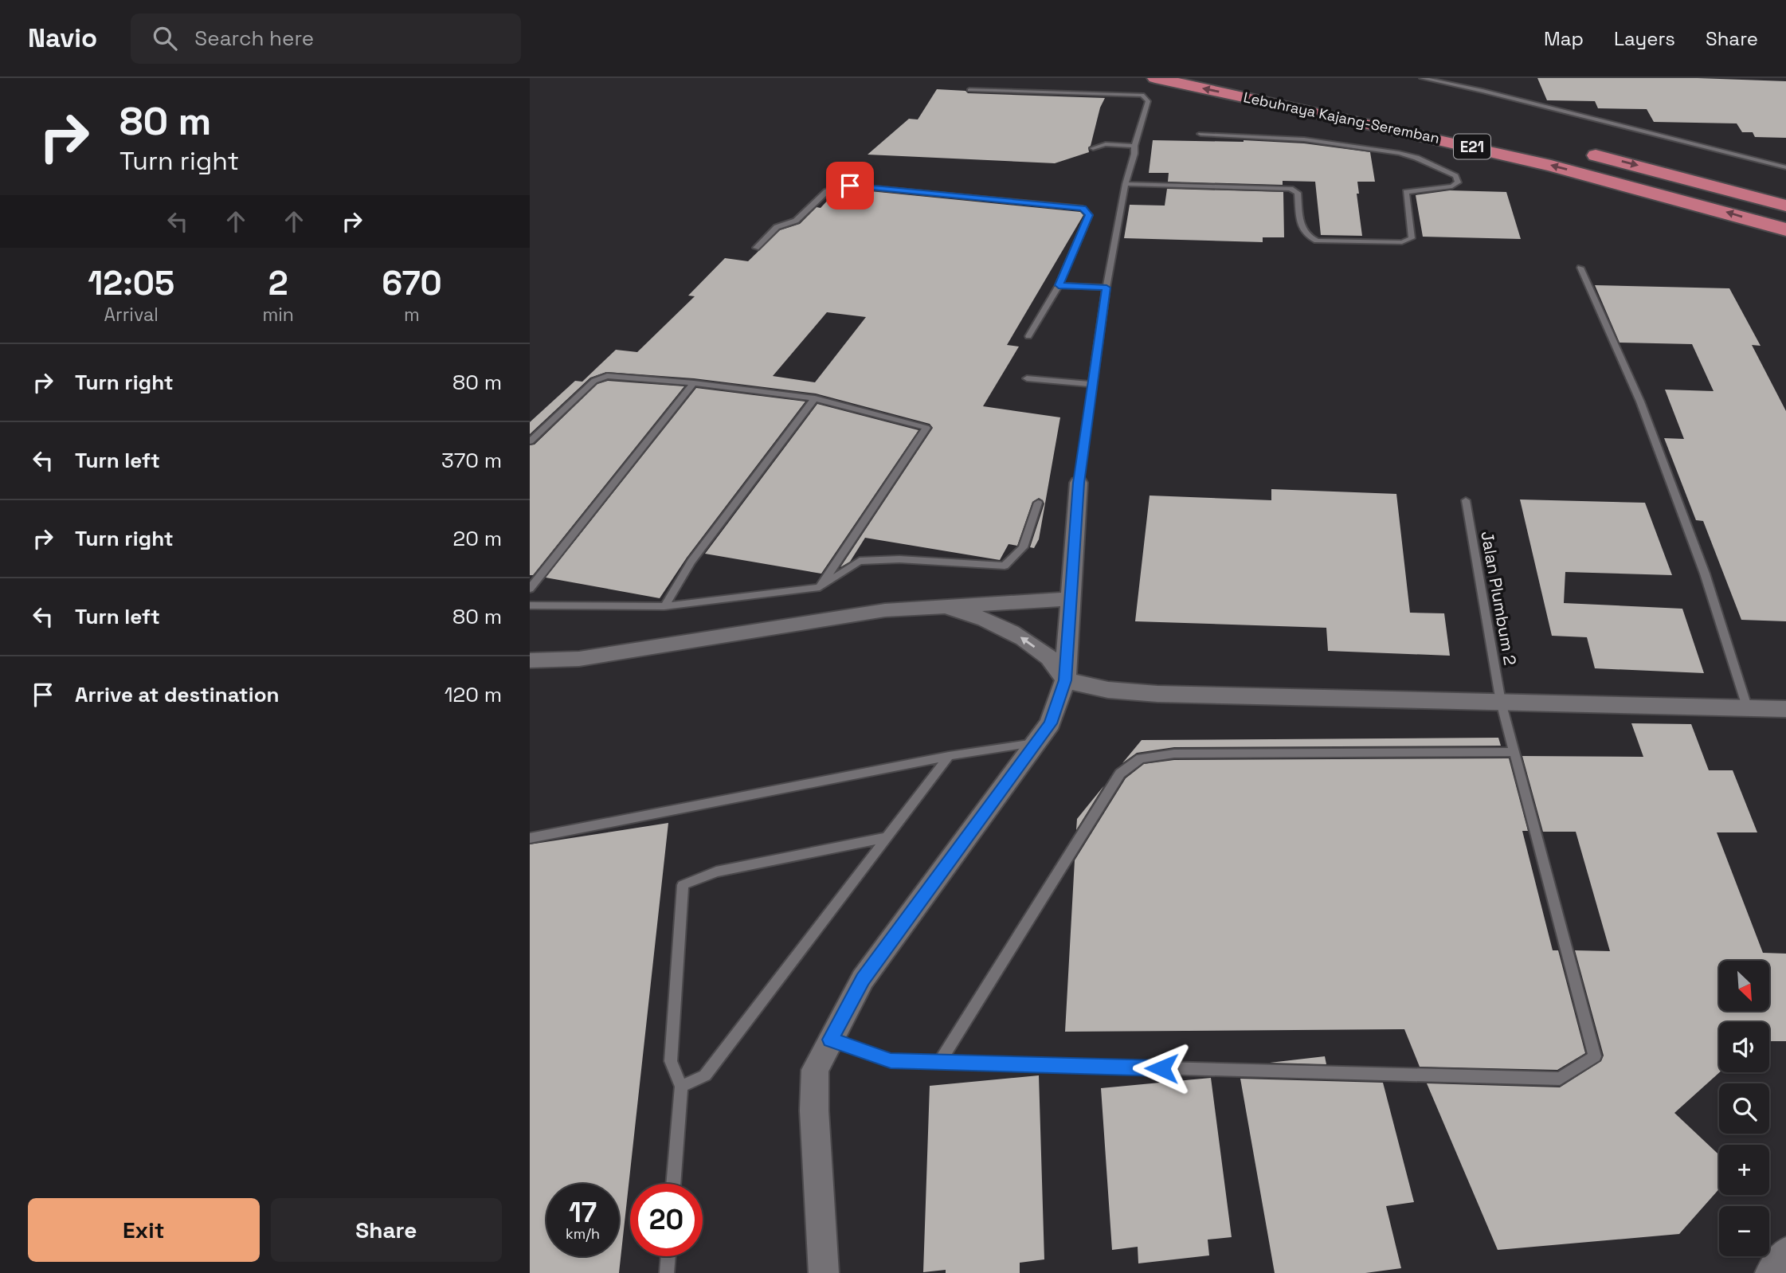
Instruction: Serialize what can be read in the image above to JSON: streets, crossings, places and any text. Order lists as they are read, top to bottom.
{
  "streets": {
    "highway": ["Lebuhraya Kajang-Seremban", "E21"],
    "lane": ["Jalan Plumbum 2"]
  },
  "north": "bottom right",
  "page": {
    "header": "Navio",
    "search": "Search here",
    "nav": ["Map", "Layers", "Share"],
    "turn": ["80 m", "Turn right"],
    "eta": [
      "12:05",
      "Arrival",
      "2",
      "min",
      "670",
      "m"
    ],
    "list": [
      {
        "name": "Turn right",
        "value": "80 m"
      },
      {
        "name": "Turn left",
        "value": "370 m"
      },
      {
        "name": "Turn right",
        "value": "20 m"
      },
      {
        "name": "Turn left",
        "value": "80 m"
      },
      {
        "name": "Arrive at destination",
        "value": "120 m"
      }
    ],
    "map_buttons": ["+", "−"],
    "speed": "17 km/h",
    "limit": "20",
    "buttons": ["Exit", "Share"]
  }
}
